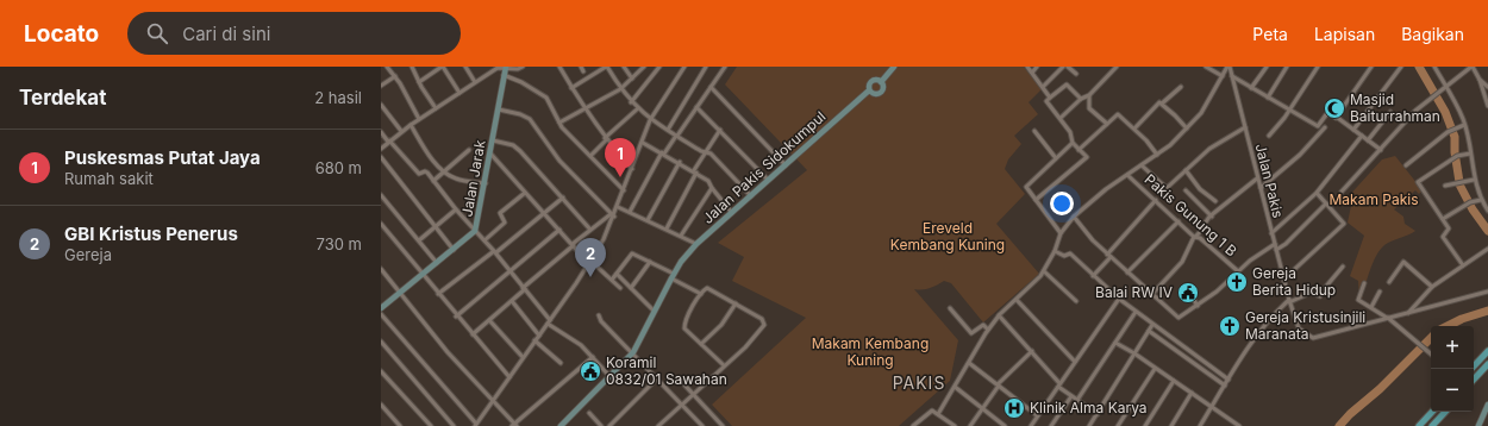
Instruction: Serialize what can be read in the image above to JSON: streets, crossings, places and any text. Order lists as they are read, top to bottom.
{
  "streets": {
    "street": [
      "Jalan Pakis Sidokumpul",
      "Jalan Jarak",
      "Jalan Pakis",
      "Pakis Gunung 1 B"
    ]
  },
  "districts": ["PAKIS"],
  "parks": ["Makam Pakis", "Ereveld Kembang Kuning", "Makam Kembang Kuning"],
  "places": {
    "mosque": ["Masjid Baiturrahman"],
    "church": ["Gereja Berita Hidup", "Gereja Kristusinjili Maranata"],
    "public building": ["Balai RW IV", "Koramil 0832/01 Sawahan"],
    "hospital": ["Klinik Alma Karya"]
  },
  "page": {
    "header": "Locato",
    "search": "Cari di sini",
    "nav": ["Peta", "Lapisan", "Bagikan"],
    "heading": ["Terdekat", "2 hasil"],
    "list": [
      {
        "mark": "1",
        "name": "Puskesmas Putat Jaya",
        "note": "Rumah sakit",
        "value": "680 m"
      },
      {
        "mark": "2",
        "name": "GBI Kristus Penerus",
        "note": "Gereja",
        "value": "730 m"
      }
    ],
    "pins": ["1", "2"],
    "map_buttons": ["+", "−"]
  }
}
